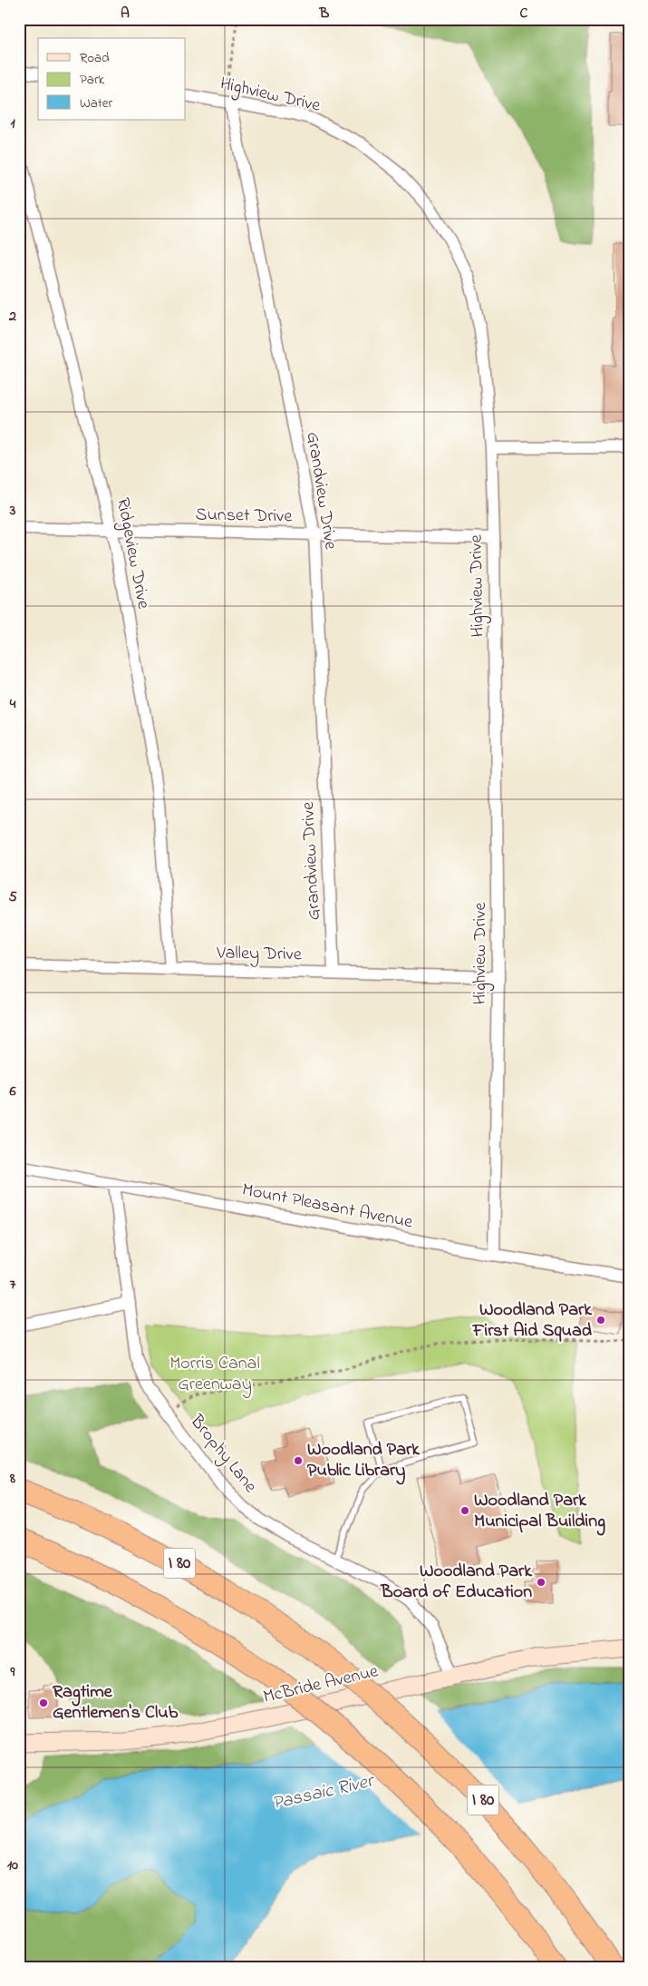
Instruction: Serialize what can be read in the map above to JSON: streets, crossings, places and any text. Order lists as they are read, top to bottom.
{
  "streets": {
    "highway": ["I 80"],
    "main road": ["McBride Avenue"],
    "street": [
      "Highview Drive",
      "Grandview Drive",
      "Sunset Drive",
      "Ridgeview Drive",
      "Valley Drive",
      "Mount Pleasant Avenue",
      "Brophy Lane"
    ]
  },
  "crossings": [
    ["Highview Drive", "Grandview Drive"],
    ["Highview Drive", "Sunset Drive"],
    ["Highview Drive", "Valley Drive"],
    ["Highview Drive", "Mount Pleasant Avenue"],
    ["Grandview Drive", "Sunset Drive"],
    ["Grandview Drive", "Valley Drive"],
    ["Sunset Drive", "Ridgeview Drive"],
    ["Ridgeview Drive", "Valley Drive"],
    ["Mount Pleasant Avenue", "Brophy Lane"],
    ["Brophy Lane", "McBride Avenue"]
  ],
  "water": ["Passaic River"],
  "parks": ["Morris Canal Greenway"],
  "places": [
    "Woodland Park First Aid Squad",
    "Woodland Park Public Library",
    "Woodland Park Municipal Building",
    "Woodland Park Board of Education",
    "Ragtime Gentlemen's Club"
  ],
  "legend": ["Road", "Park", "Water"],
  "grid": {
    "columns": ["A", "B", "C"],
    "rows": [
      "1",
      "2",
      "3",
      "4",
      "5",
      "6",
      "7",
      "8",
      "9",
      "10"
    ]
  }
}
